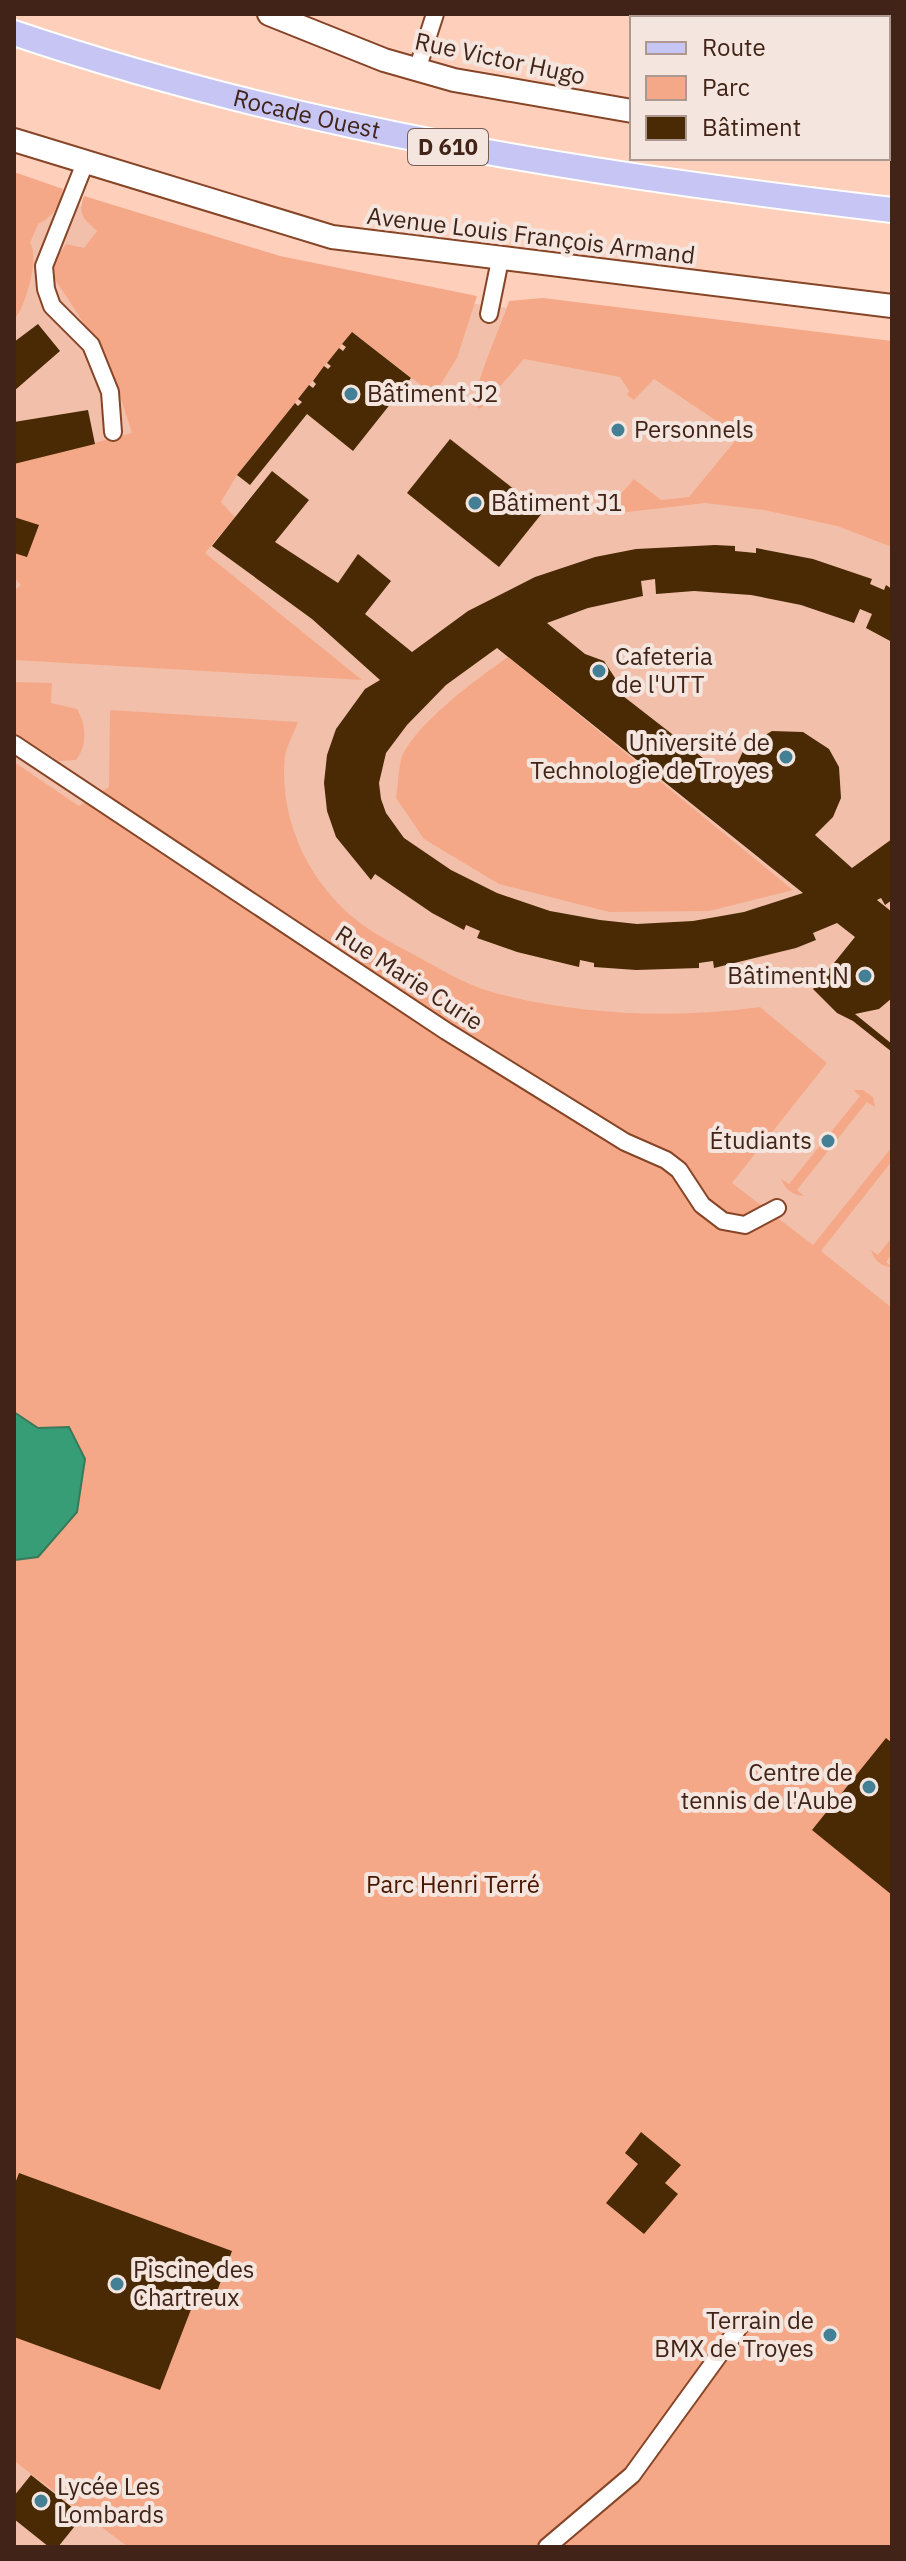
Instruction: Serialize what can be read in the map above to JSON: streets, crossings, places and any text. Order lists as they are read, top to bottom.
{
  "streets": {
    "main road": ["Rocade Ouest", "D 610"],
    "street": ["Rue Victor Hugo", "Avenue Louis François Armand", "Rue Marie Curie"]
  },
  "parks": ["Parc Henri Terré"],
  "places": [
    "Bâtiment J2",
    "Personnels",
    "Bâtiment J1",
    "Cafeteria de l'UTT",
    "Université de Technologie de Troyes",
    "Bâtiment N",
    "Étudiants",
    "Centre de tennis de l'Aube",
    "Piscine des Chartreux",
    "Terrain de BMX de Troyes",
    "Lycée Les Lombards"
  ],
  "legend": ["Route", "Parc", "Bâtiment"]
}
